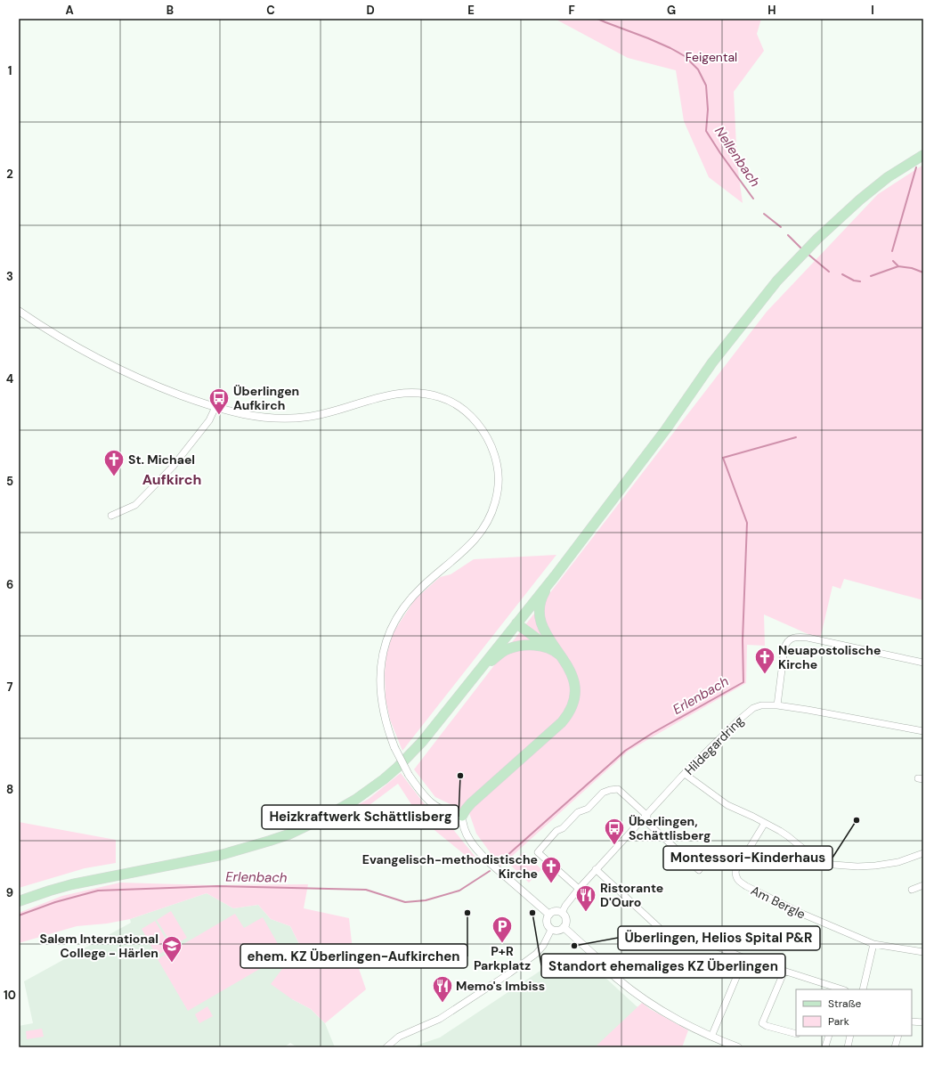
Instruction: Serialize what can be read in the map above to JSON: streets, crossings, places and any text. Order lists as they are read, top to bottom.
{
  "streets": {
    "street": ["Hildegardring", "Am Bergle"]
  },
  "districts": ["Aufkirch"],
  "water": ["Nellenbach", "Erlenbach"],
  "parks": ["Feigental"],
  "places": {
    "bus stop": ["Überlingen Aufkirch", "Überlingen, Schättlisberg"],
    "church": ["St. Michael", "Neuapostolische Kirche", "Evangelisch-methodistische Kirche"],
    "other": [
      "Heizkraftwerk Schättlisberg",
      "Montessori-Kinderhaus",
      "ehem. KZ Überlingen-Aufkirchen",
      "Standort ehemaliges KZ Überlingen",
      "Überlingen, Helios Spital P&R"
    ],
    "restaurant": ["Ristorante D'Ouro", "Memo's Imbiss"],
    "parking": ["P+R Parkplatz"],
    "school or university": ["Salem International College - Härlen"]
  },
  "legend": ["Straße", "Park"],
  "grid": {
    "columns": [
      "A",
      "B",
      "C",
      "D",
      "E",
      "F",
      "G",
      "H",
      "I"
    ],
    "rows": [
      "1",
      "2",
      "3",
      "4",
      "5",
      "6",
      "7",
      "8",
      "9",
      "10"
    ]
  }
}
